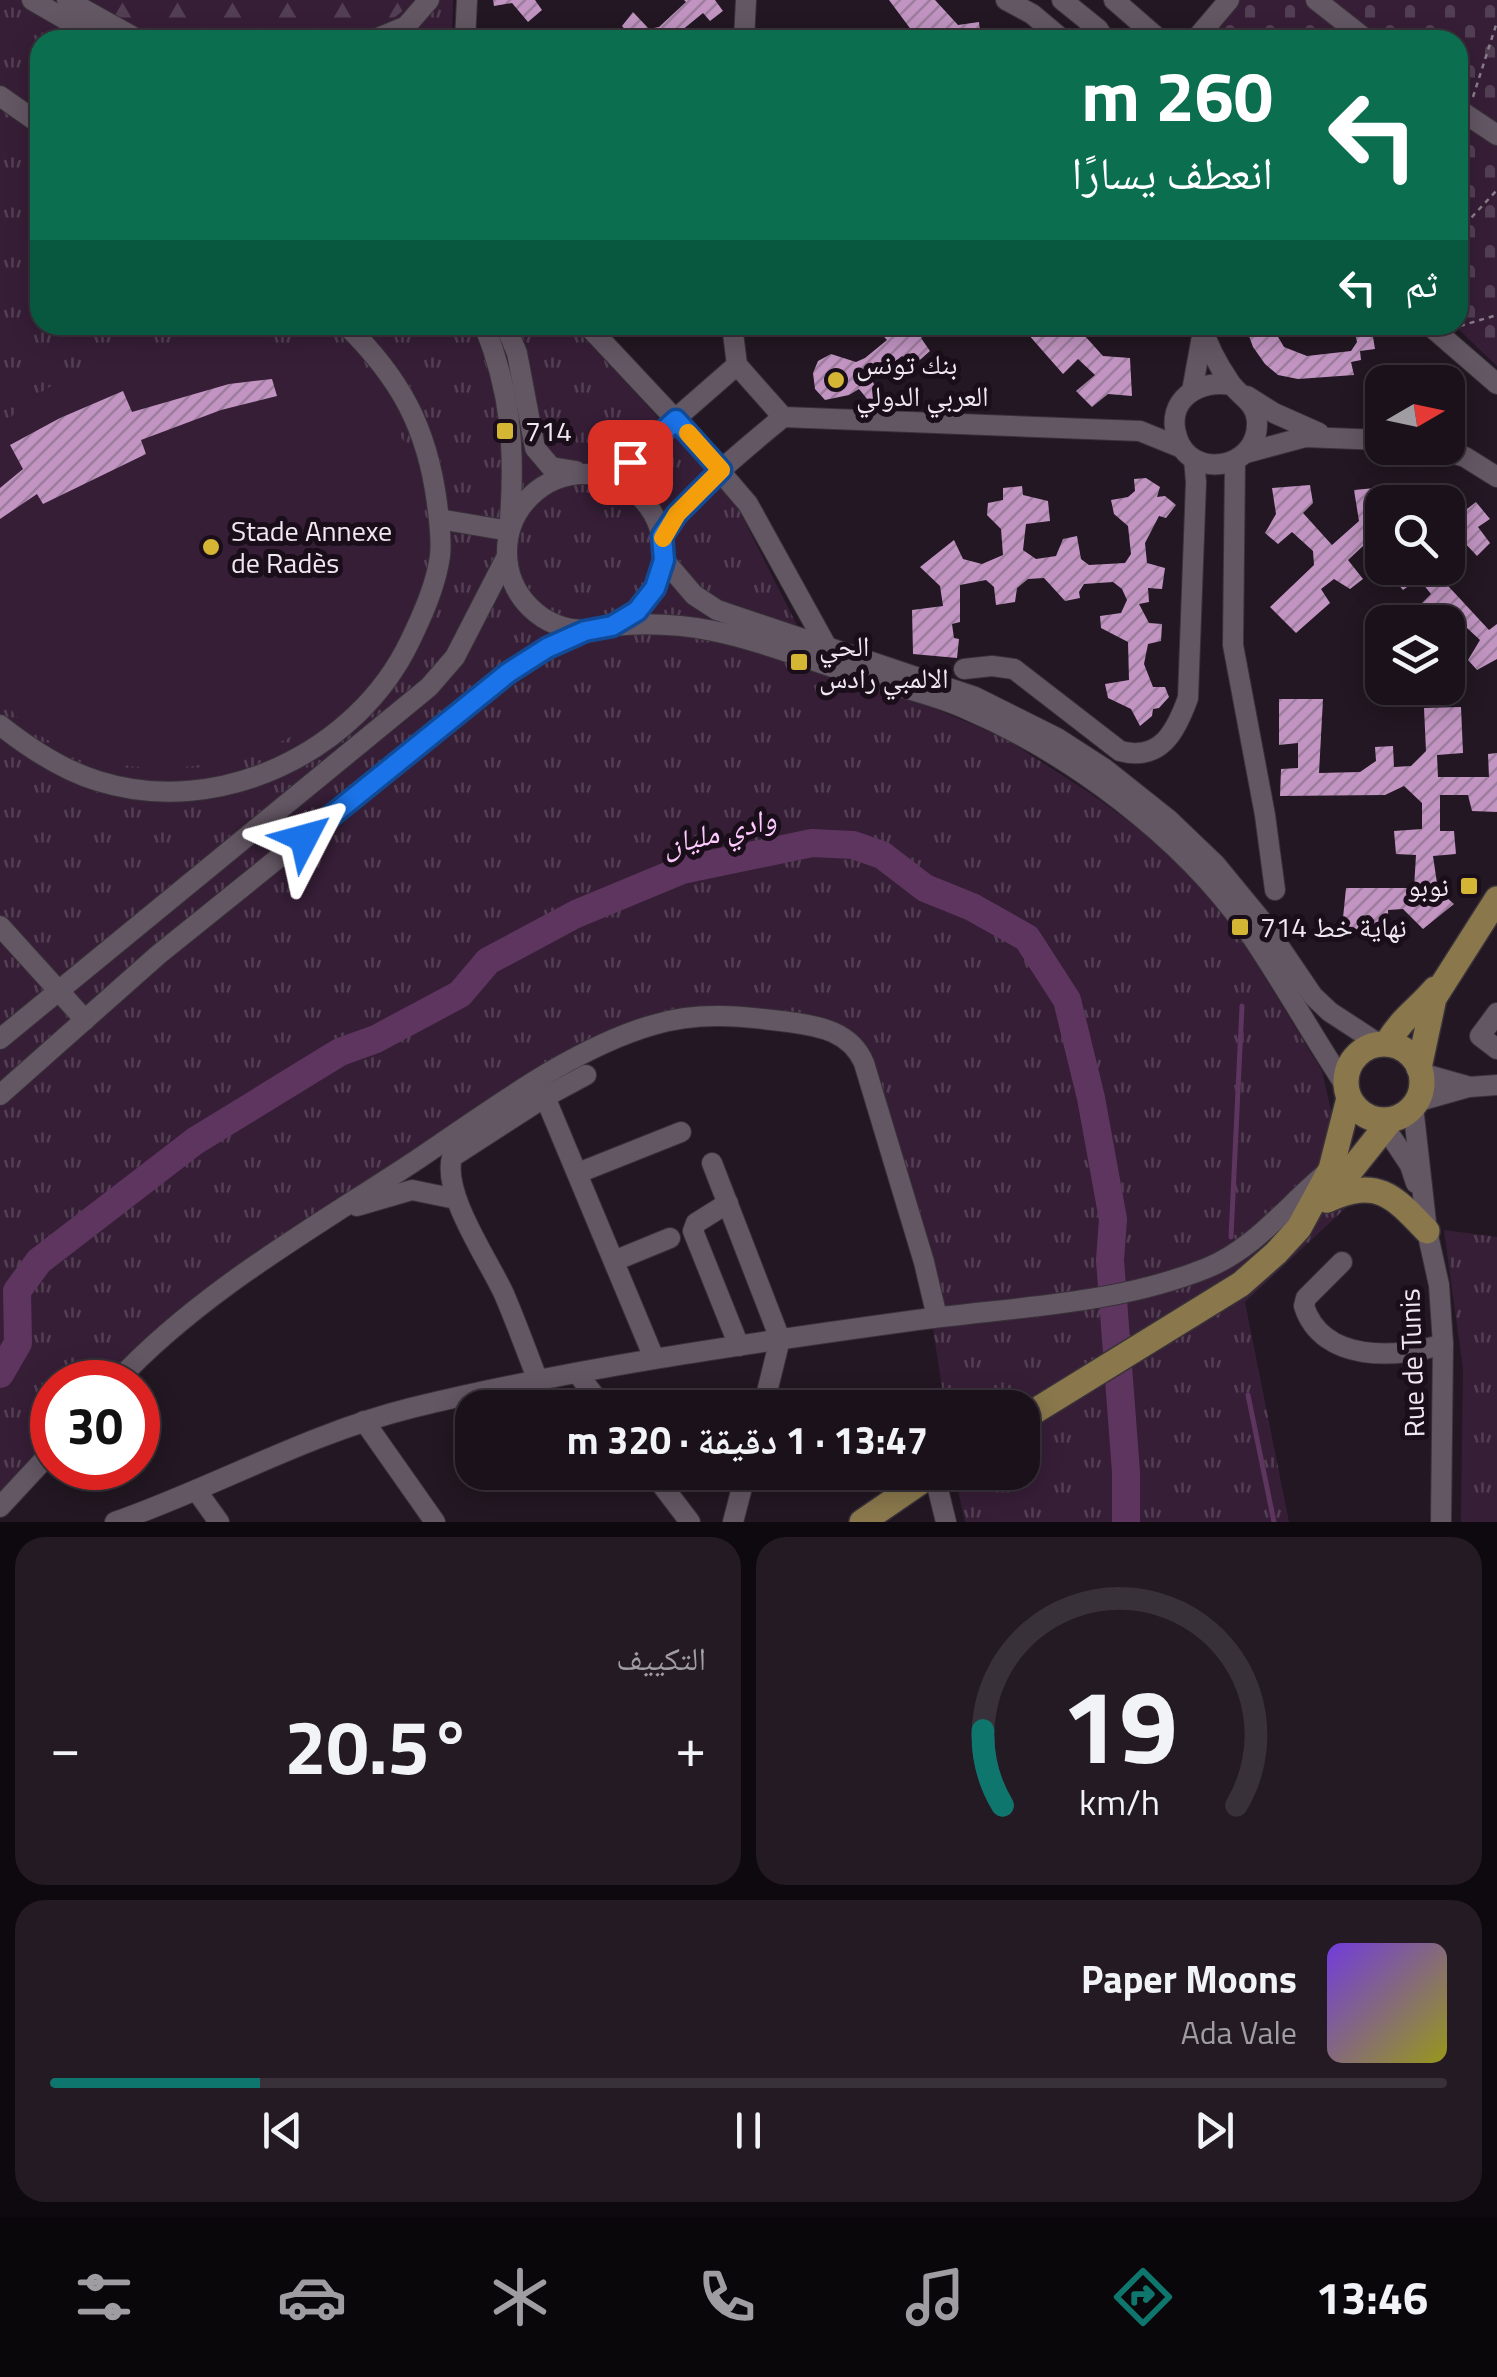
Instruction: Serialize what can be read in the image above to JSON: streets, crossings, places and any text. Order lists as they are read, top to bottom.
{
  "streets": {
    "street": ["Rue de Tunis"]
  },
  "water": ["وادي مليان"],
  "places": {
    "other": ["بنك تونس العربي الدولي", "Stade Annexe de Radès"],
    "transit": [
      "714",
      "الحي الالمبي رادس",
      "نوبو",
      "نهاية خط 714"
    ]
  },
  "north": "right",
  "page": {
    "turn": ["260 m", "انعطف يسارًا"],
    "then": "ثم",
    "limit": "30",
    "trip": "13:47 · 1 دقيقة · 320 m",
    "tile": "التكييف",
    "heat": ["−", "20.5°", "+"],
    "song": ["Paper Moons", "Ada Vale"],
    "tabs": "13:46",
    "gauge": ["19", "km/h"]
  }
}
